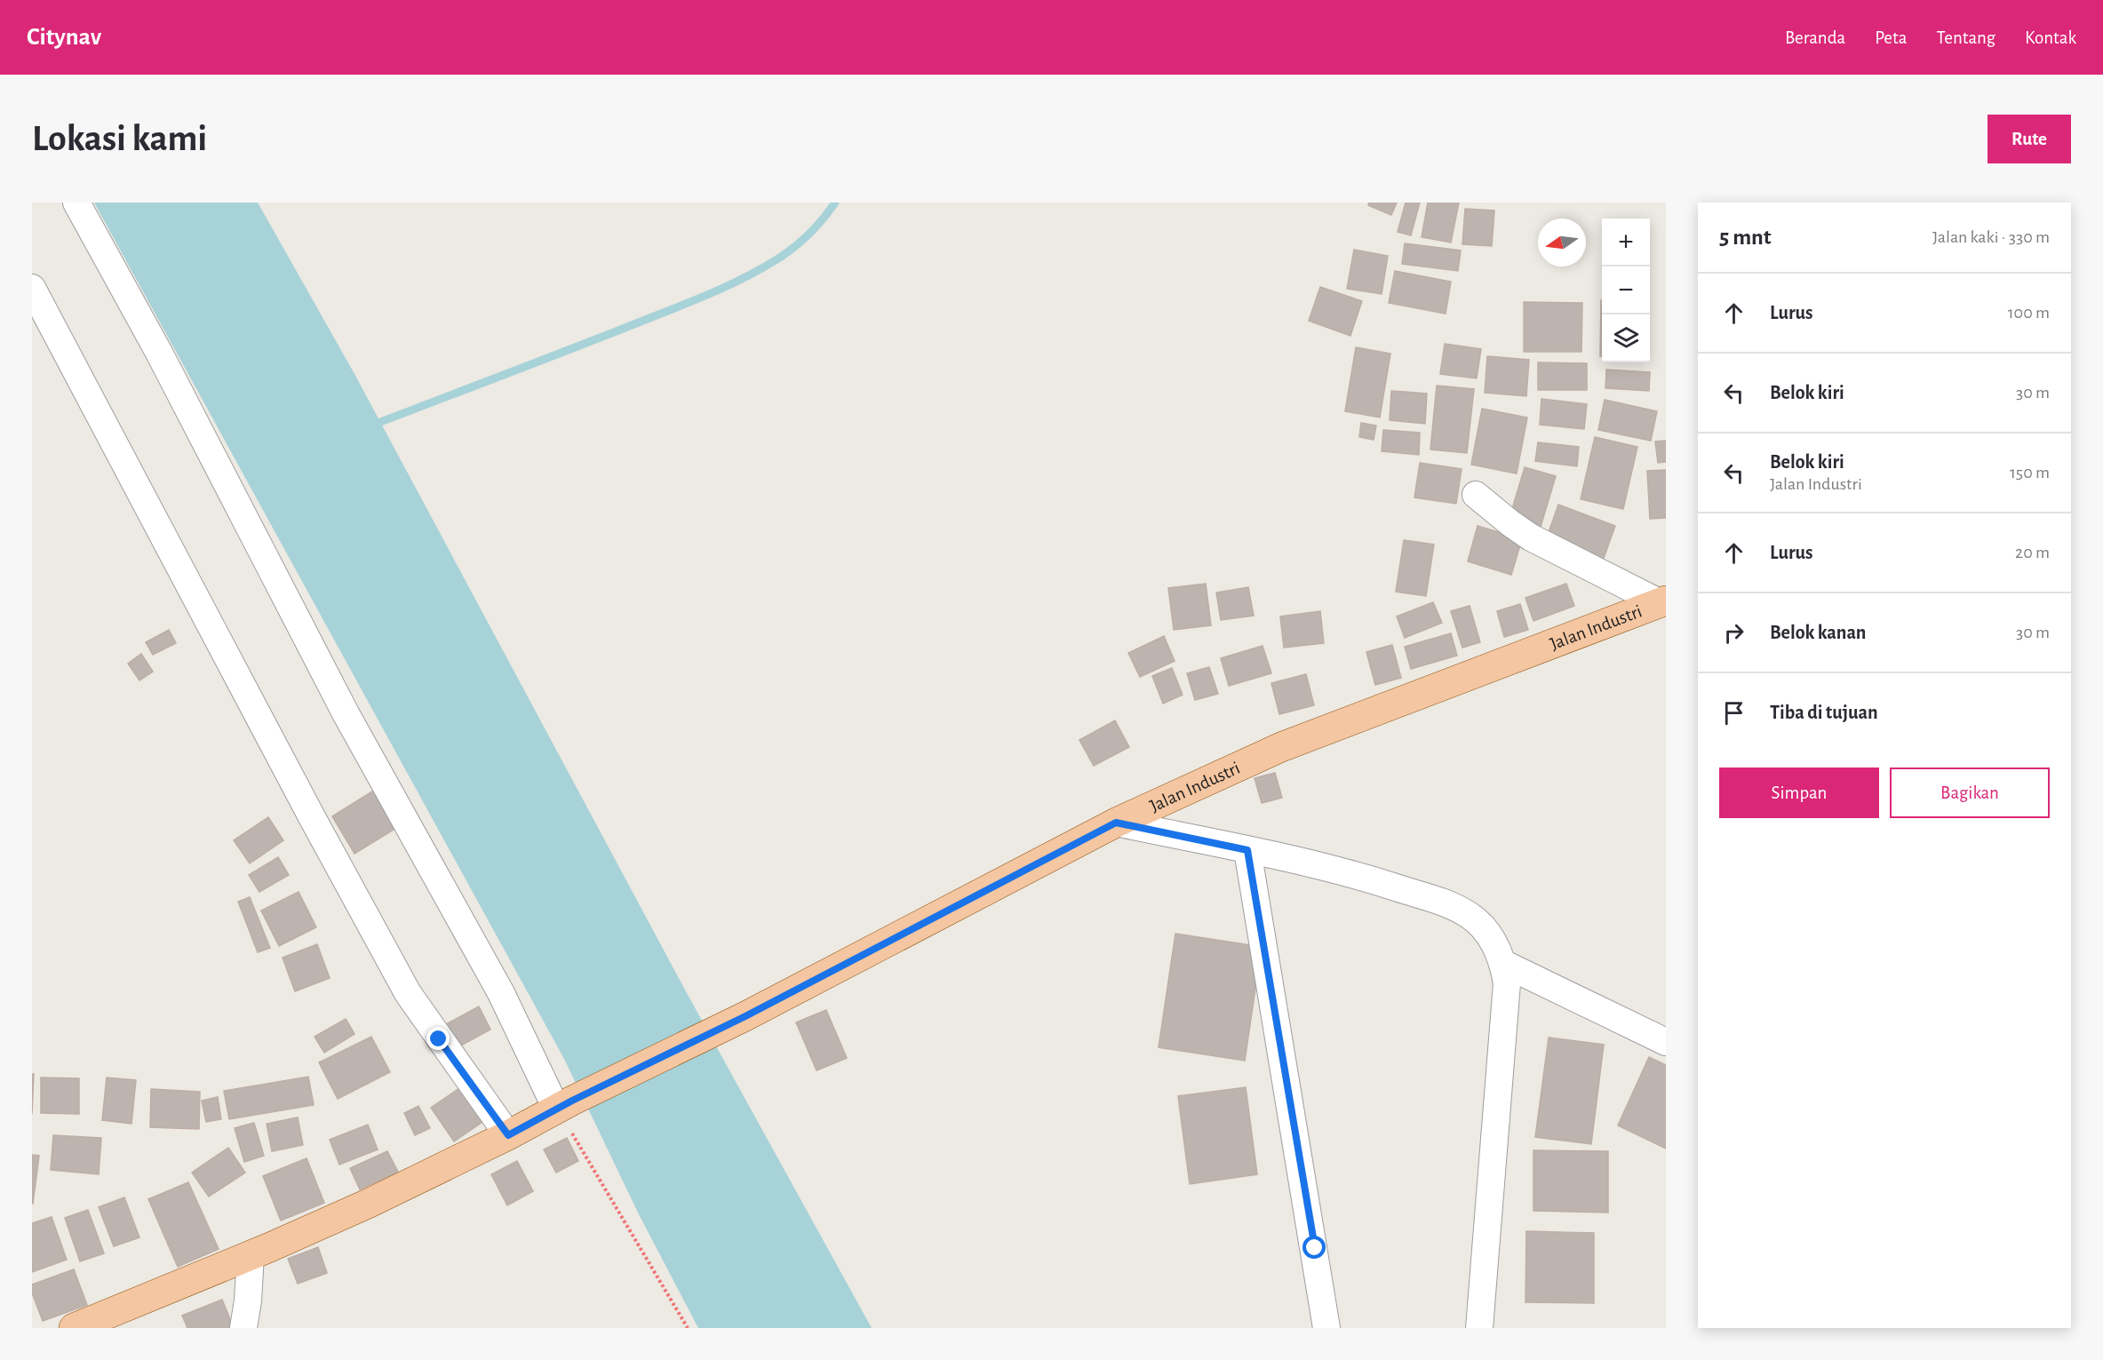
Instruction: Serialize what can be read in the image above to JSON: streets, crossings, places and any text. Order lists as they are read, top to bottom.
{
  "streets": {
    "main road": ["Jalan Industri"]
  },
  "north": "left",
  "page": {
    "header": "Citynav",
    "nav": [
      "Beranda",
      "Peta",
      "Tentang",
      "Kontak"
    ],
    "buttons": [
      "Rute",
      ["Simpan", "Bagikan"]
    ],
    "title": "Lokasi kami",
    "heading": ["5 mnt", "Jalan kaki · 330 m"],
    "map_buttons": ["+", "−"],
    "list": [
      ["Lurus", "100 m"],
      ["Belok kiri", "30 m"],
      ["Belok kiri", "Jalan Industri", "150 m"],
      ["Lurus", "20 m"],
      ["Belok kanan", "30 m"],
      "Tiba di tujuan"
    ]
  }
}
